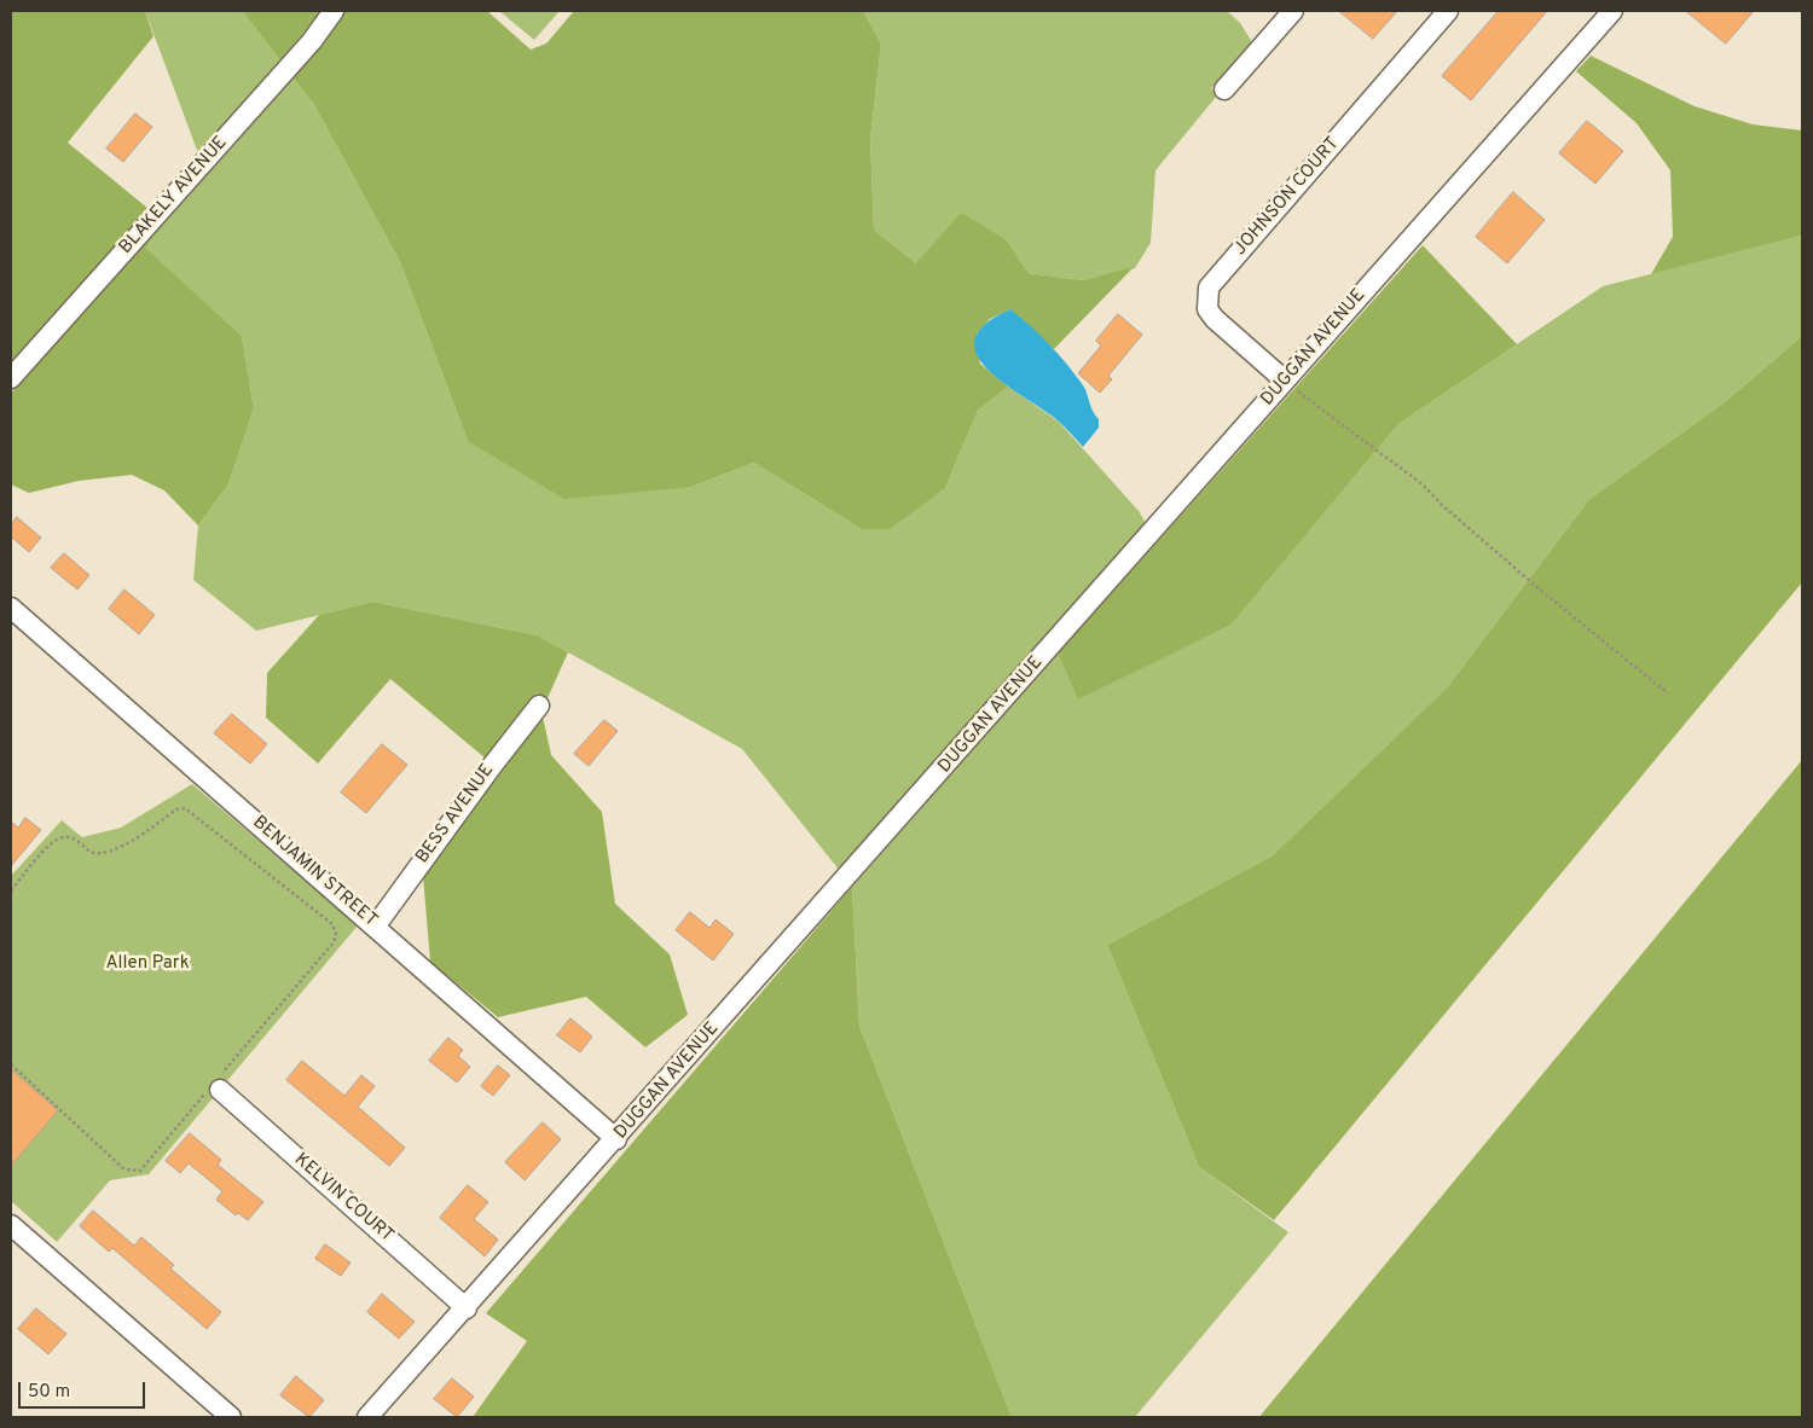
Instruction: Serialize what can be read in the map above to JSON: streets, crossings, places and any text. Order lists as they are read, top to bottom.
{
  "streets": {
    "street": [
      "BLAKELY AVENUE",
      "JOHNSON COURT",
      "DUGGAN AVENUE",
      "BESS AVENUE",
      "BENJAMIN STREET",
      "KELVIN COURT"
    ]
  },
  "crossings": [
    ["JOHNSON COURT", "DUGGAN AVENUE"],
    ["DUGGAN AVENUE", "BENJAMIN STREET"],
    ["DUGGAN AVENUE", "KELVIN COURT"],
    ["BESS AVENUE", "BENJAMIN STREET"]
  ],
  "parks": ["Allen Park"],
  "scale_bar": "50 m"
}
